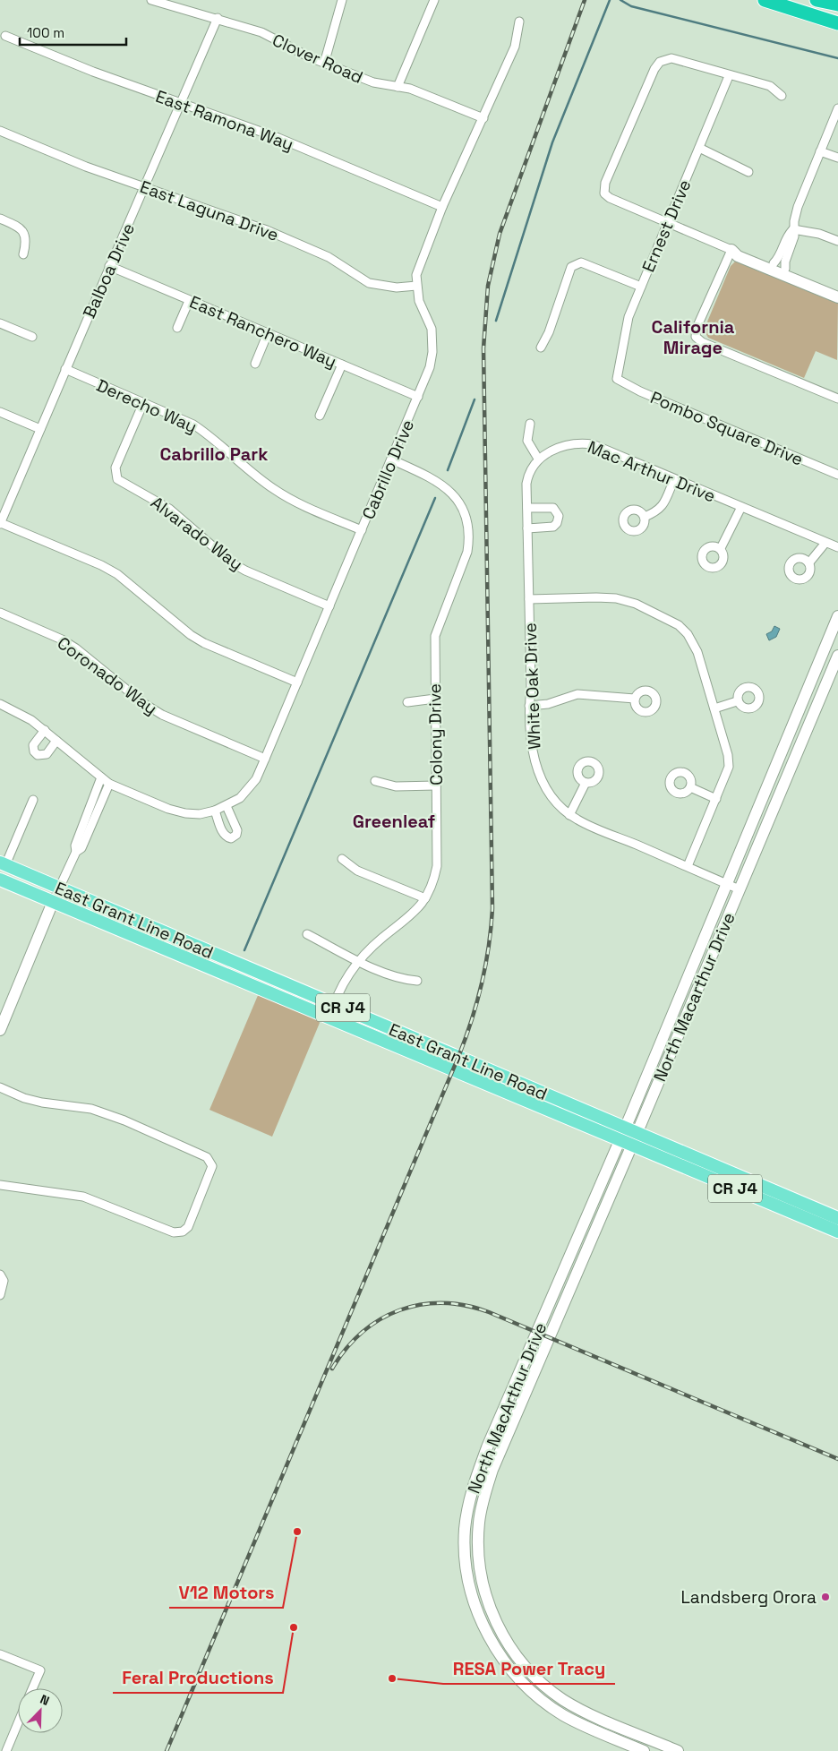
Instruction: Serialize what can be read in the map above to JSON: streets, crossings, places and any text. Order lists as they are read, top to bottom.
{
  "streets": {
    "main road": [
      "East Grant Line Road",
      "North Macarthur Drive",
      "CR J4",
      "North MacArthur Drive"
    ],
    "street": [
      "Clover Road",
      "East Ramona Way",
      "East Laguna Drive",
      "Ernest Drive",
      "Balboa Drive",
      "East Ranchero Way",
      "Derecho Way",
      "Pombo Square Drive",
      "Cabrillo Drive",
      "Mac Arthur Drive",
      "Alvarado Way",
      "Coronado Way",
      "White Oak Drive",
      "Colony Drive"
    ]
  },
  "crossings": [
    ["Clover Road", "Balboa Drive"],
    ["Clover Road", "Cabrillo Drive"],
    ["East Ramona Way", "Balboa Drive"],
    ["East Ramona Way", "Cabrillo Drive"],
    ["East Laguna Drive", "Balboa Drive"],
    ["East Laguna Drive", "Cabrillo Drive"],
    ["Ernest Drive", "Pombo Square Drive"],
    ["Balboa Drive", "East Ranchero Way"],
    ["Balboa Drive", "Derecho Way"],
    ["East Ranchero Way", "Cabrillo Drive"],
    ["Derecho Way", "Cabrillo Drive"],
    ["Derecho Way", "Alvarado Way"],
    ["Cabrillo Drive", "Alvarado Way"],
    ["Cabrillo Drive", "Coronado Way"],
    ["Cabrillo Drive", "Colony Drive"],
    ["Mac Arthur Drive", "White Oak Drive"],
    ["White Oak Drive", "North Macarthur Drive"],
    ["Colony Drive", "East Grant Line Road"],
    ["East Grant Line Road", "North Macarthur Drive"],
    ["North Macarthur Drive", "North MacArthur Drive"]
  ],
  "districts": ["California Mirage", "Cabrillo Park", "Greenleaf"],
  "places": [
    "V12 Motors",
    "Landsberg Orora",
    "Feral Productions",
    "RESA Power Tracy"
  ],
  "scale_bar": "100 m",
  "north": "top right"
}
